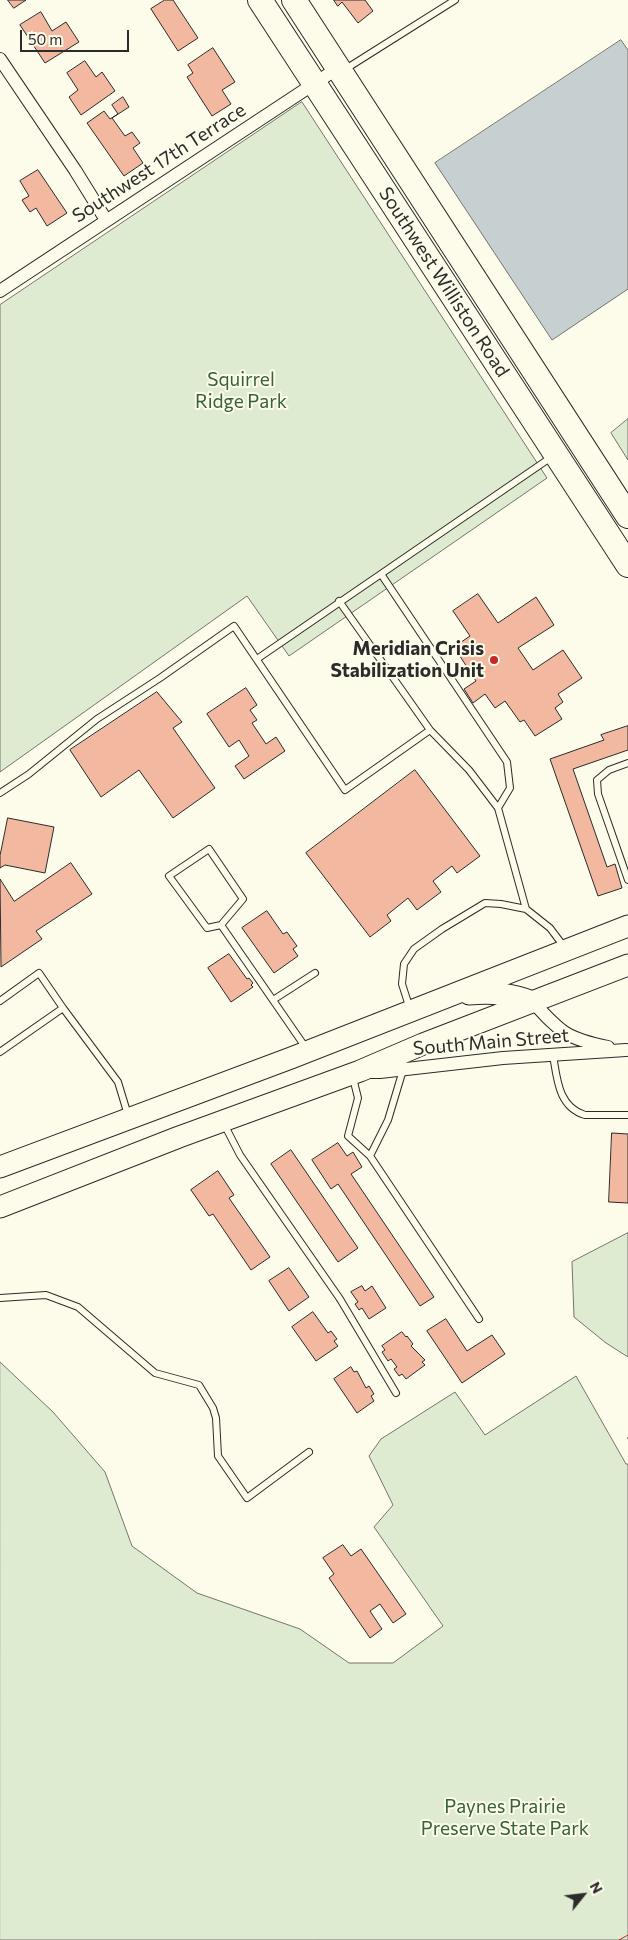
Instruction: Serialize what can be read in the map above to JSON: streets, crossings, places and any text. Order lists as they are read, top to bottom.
{
  "streets": {
    "highway": ["Southwest Williston Road"],
    "street": ["Southwest 17th Terrace", "South Main Street"]
  },
  "crossings": [
    ["Southwest 17th Terrace", "Southwest Williston Road"]
  ],
  "parks": ["Squirrel Ridge Park", "Paynes Prairie Preserve State Park"],
  "places": ["Meridian Crisis Stabilization Unit"],
  "scale_bar": "50 m",
  "north": "top right"
}
